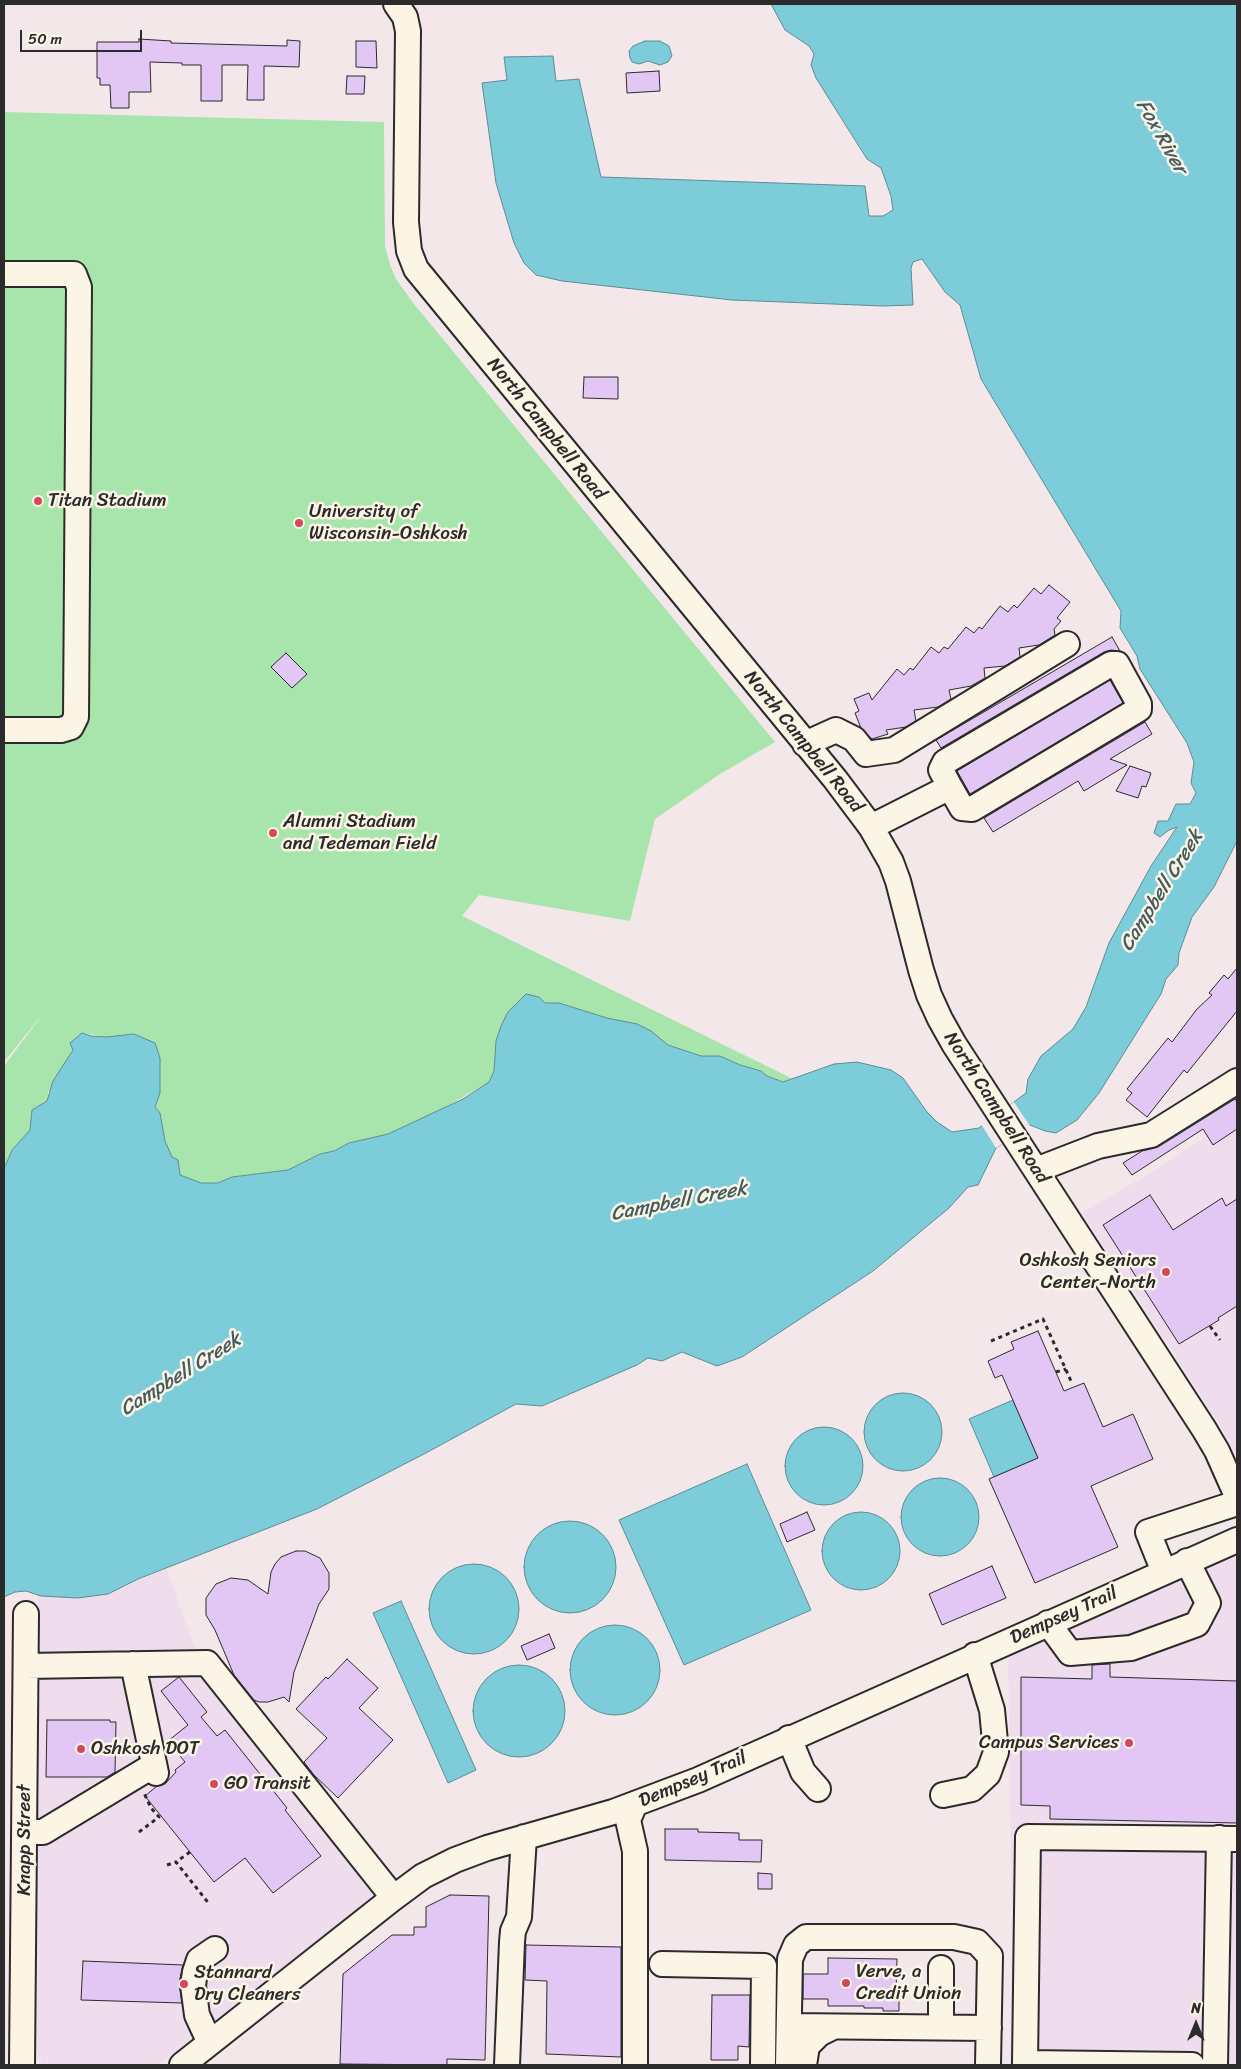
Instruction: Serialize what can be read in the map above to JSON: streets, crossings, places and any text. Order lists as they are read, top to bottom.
{
  "streets": {
    "street": ["North Campbell Road", "Dempsey Trail", "Knapp Street"]
  },
  "water": ["Fox River", "Campbell Creek"],
  "places": [
    "Titan Stadium",
    "University of Wisconsin-Oshkosh",
    "Alumni Stadium and Tedeman Field",
    "Oshkosh Seniors Center-North",
    "Campus Services",
    "Oshkosh DOT",
    "GO Transit",
    "Verve, a Credit Union",
    "Stannard Dry Cleaners"
  ],
  "scale_bar": "50 m",
  "north": "top"
}
